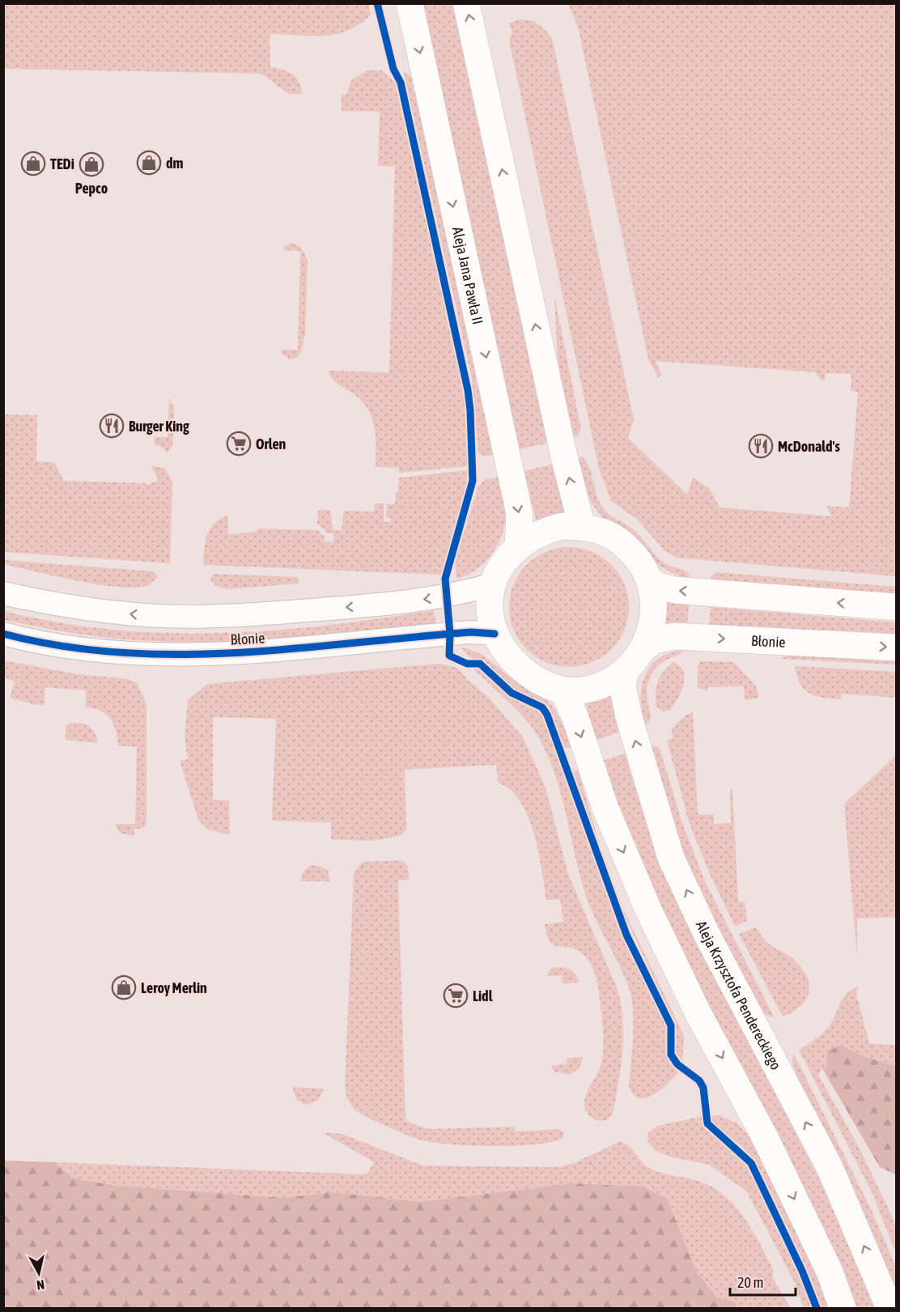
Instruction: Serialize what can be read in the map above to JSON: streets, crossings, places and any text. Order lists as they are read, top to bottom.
{
  "streets": {
    "main road": ["Aleja Jana Pawła II", "Błonie", "Aleja Krzysztofa Pendereckiego"]
  },
  "crossings": [
    ["Aleja Jana Pawła II", "Błonie"],
    ["Aleja Jana Pawła II", "Aleja Krzysztofa Pendereckiego"],
    ["Błonie", "Aleja Krzysztofa Pendereckiego"]
  ],
  "places": {
    "shop": [
      "dm",
      "TEDi",
      "Pepco",
      "Leroy Merlin"
    ],
    "restaurant": ["Burger King", "McDonald's"],
    "supermarket": ["Orlen", "Lidl"]
  },
  "scale_bar": "20 m",
  "north": "bottom"
}
